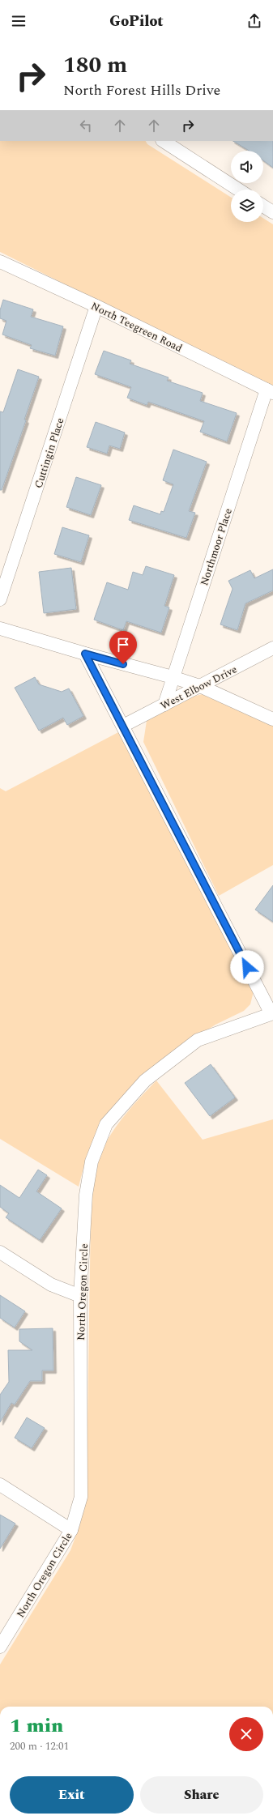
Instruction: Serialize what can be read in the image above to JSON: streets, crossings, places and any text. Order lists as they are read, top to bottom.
{
  "streets": {
    "street": [
      "North Teegreen Road",
      "Cuttingin Place",
      "Northmoor Place",
      "West Elbow Drive",
      "North Oregon Circle"
    ]
  },
  "crossings": [
    ["North Teegreen Road", "Cuttingin Place"],
    ["North Teegreen Road", "Northmoor Place"],
    ["Northmoor Place", "West Elbow Drive"]
  ],
  "page": {
    "header": "GoPilot",
    "turn": ["180 m", "North Forest Hills Drive"],
    "heading": ["1 min", "200 m · 12:01"],
    "buttons": ["Exit", "Share"]
  }
}
